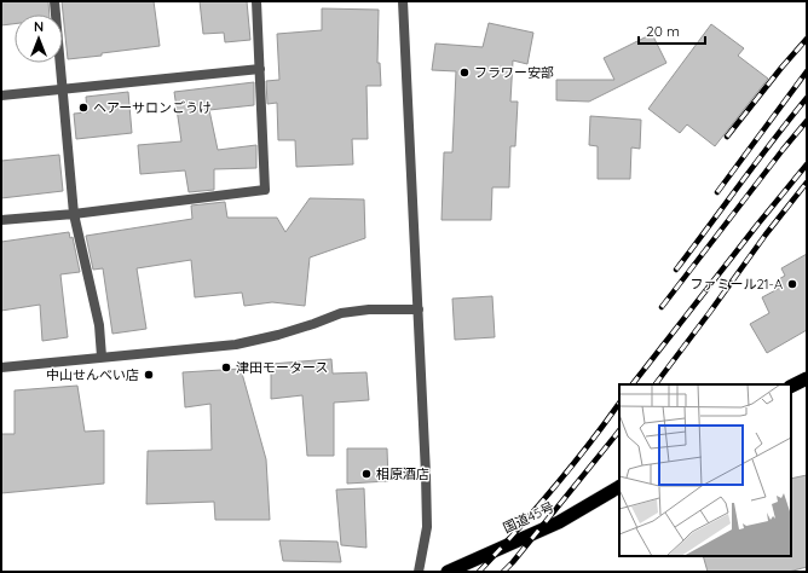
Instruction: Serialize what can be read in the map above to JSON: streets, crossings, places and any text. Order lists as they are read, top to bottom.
{
  "streets": {
    "highway": ["国道45号"]
  },
  "places": [
    "フラワー安部",
    "ヘアーサロンごうけ",
    "ファミール21-A",
    "津田モータース",
    "中山せんべい店",
    "相原酒店"
  ],
  "scale_bar": "20 m",
  "north": "top"
}
